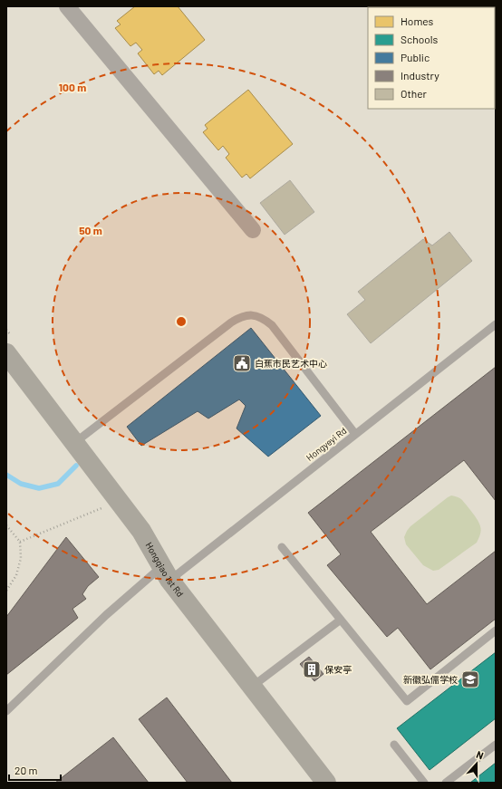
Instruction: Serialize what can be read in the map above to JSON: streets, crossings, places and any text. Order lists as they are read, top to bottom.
{
  "streets": {
    "street": ["Hongqiao 1st Rd"],
    "lane": ["Hongyeyi Rd"]
  },
  "crossings": [
    ["Hongyeyi Rd", "Hongqiao 1st Rd"]
  ],
  "places": {
    "public building": ["白蕉市民艺术中心"],
    "building": ["保安亭"],
    "school or university": ["新徽弘儒学校"]
  },
  "legend": [
    "Homes",
    "Schools",
    "Public",
    "Industry",
    "Other"
  ],
  "scale_bar": "20 m",
  "north": "top",
  "rings": ["100 m", "50 m"]
}
